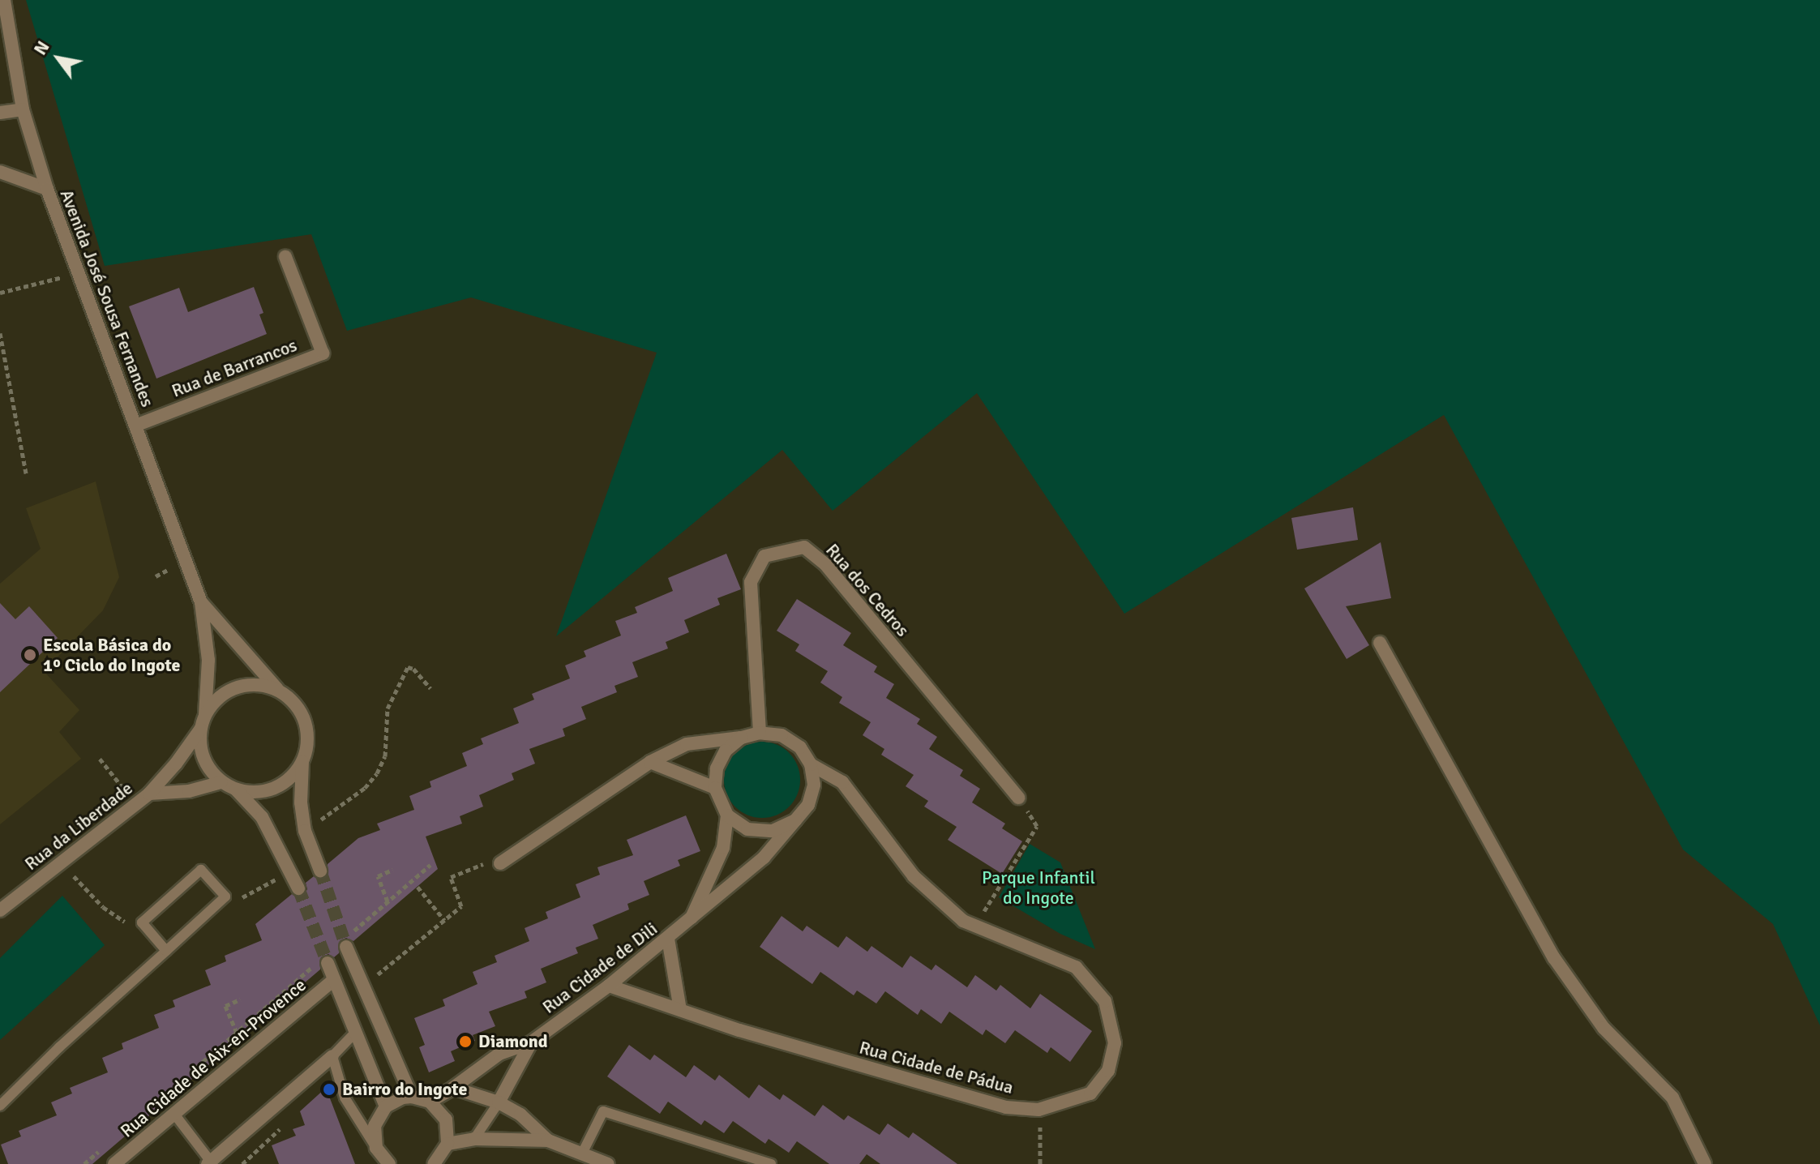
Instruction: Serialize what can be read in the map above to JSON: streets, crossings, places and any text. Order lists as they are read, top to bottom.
{
  "streets": {
    "street": [
      "Avenida José Sousa Fernandes",
      "Rua de Barrancos",
      "Rua dos Cedros",
      "Rua da Liberdade",
      "Rua Cidade de Dili",
      "Rua Cidade de Aix-en-Provence",
      "Rua Cidade de Pádua"
    ]
  },
  "crossings": [
    ["Avenida José Sousa Fernandes", "Rua de Barrancos"],
    ["Avenida José Sousa Fernandes", "Rua da Liberdade"],
    ["Rua dos Cedros", "Rua Cidade de Dili"],
    ["Rua dos Cedros", "Rua Cidade de Pádua"],
    ["Rua Cidade de Dili", "Rua Cidade de Pádua"]
  ],
  "parks": ["Parque Infantil do Ingote"],
  "places": ["Escola Básica do 1º Ciclo do Ingote", "Diamond", "Bairro do Ingote"],
  "north": "top left"
}
